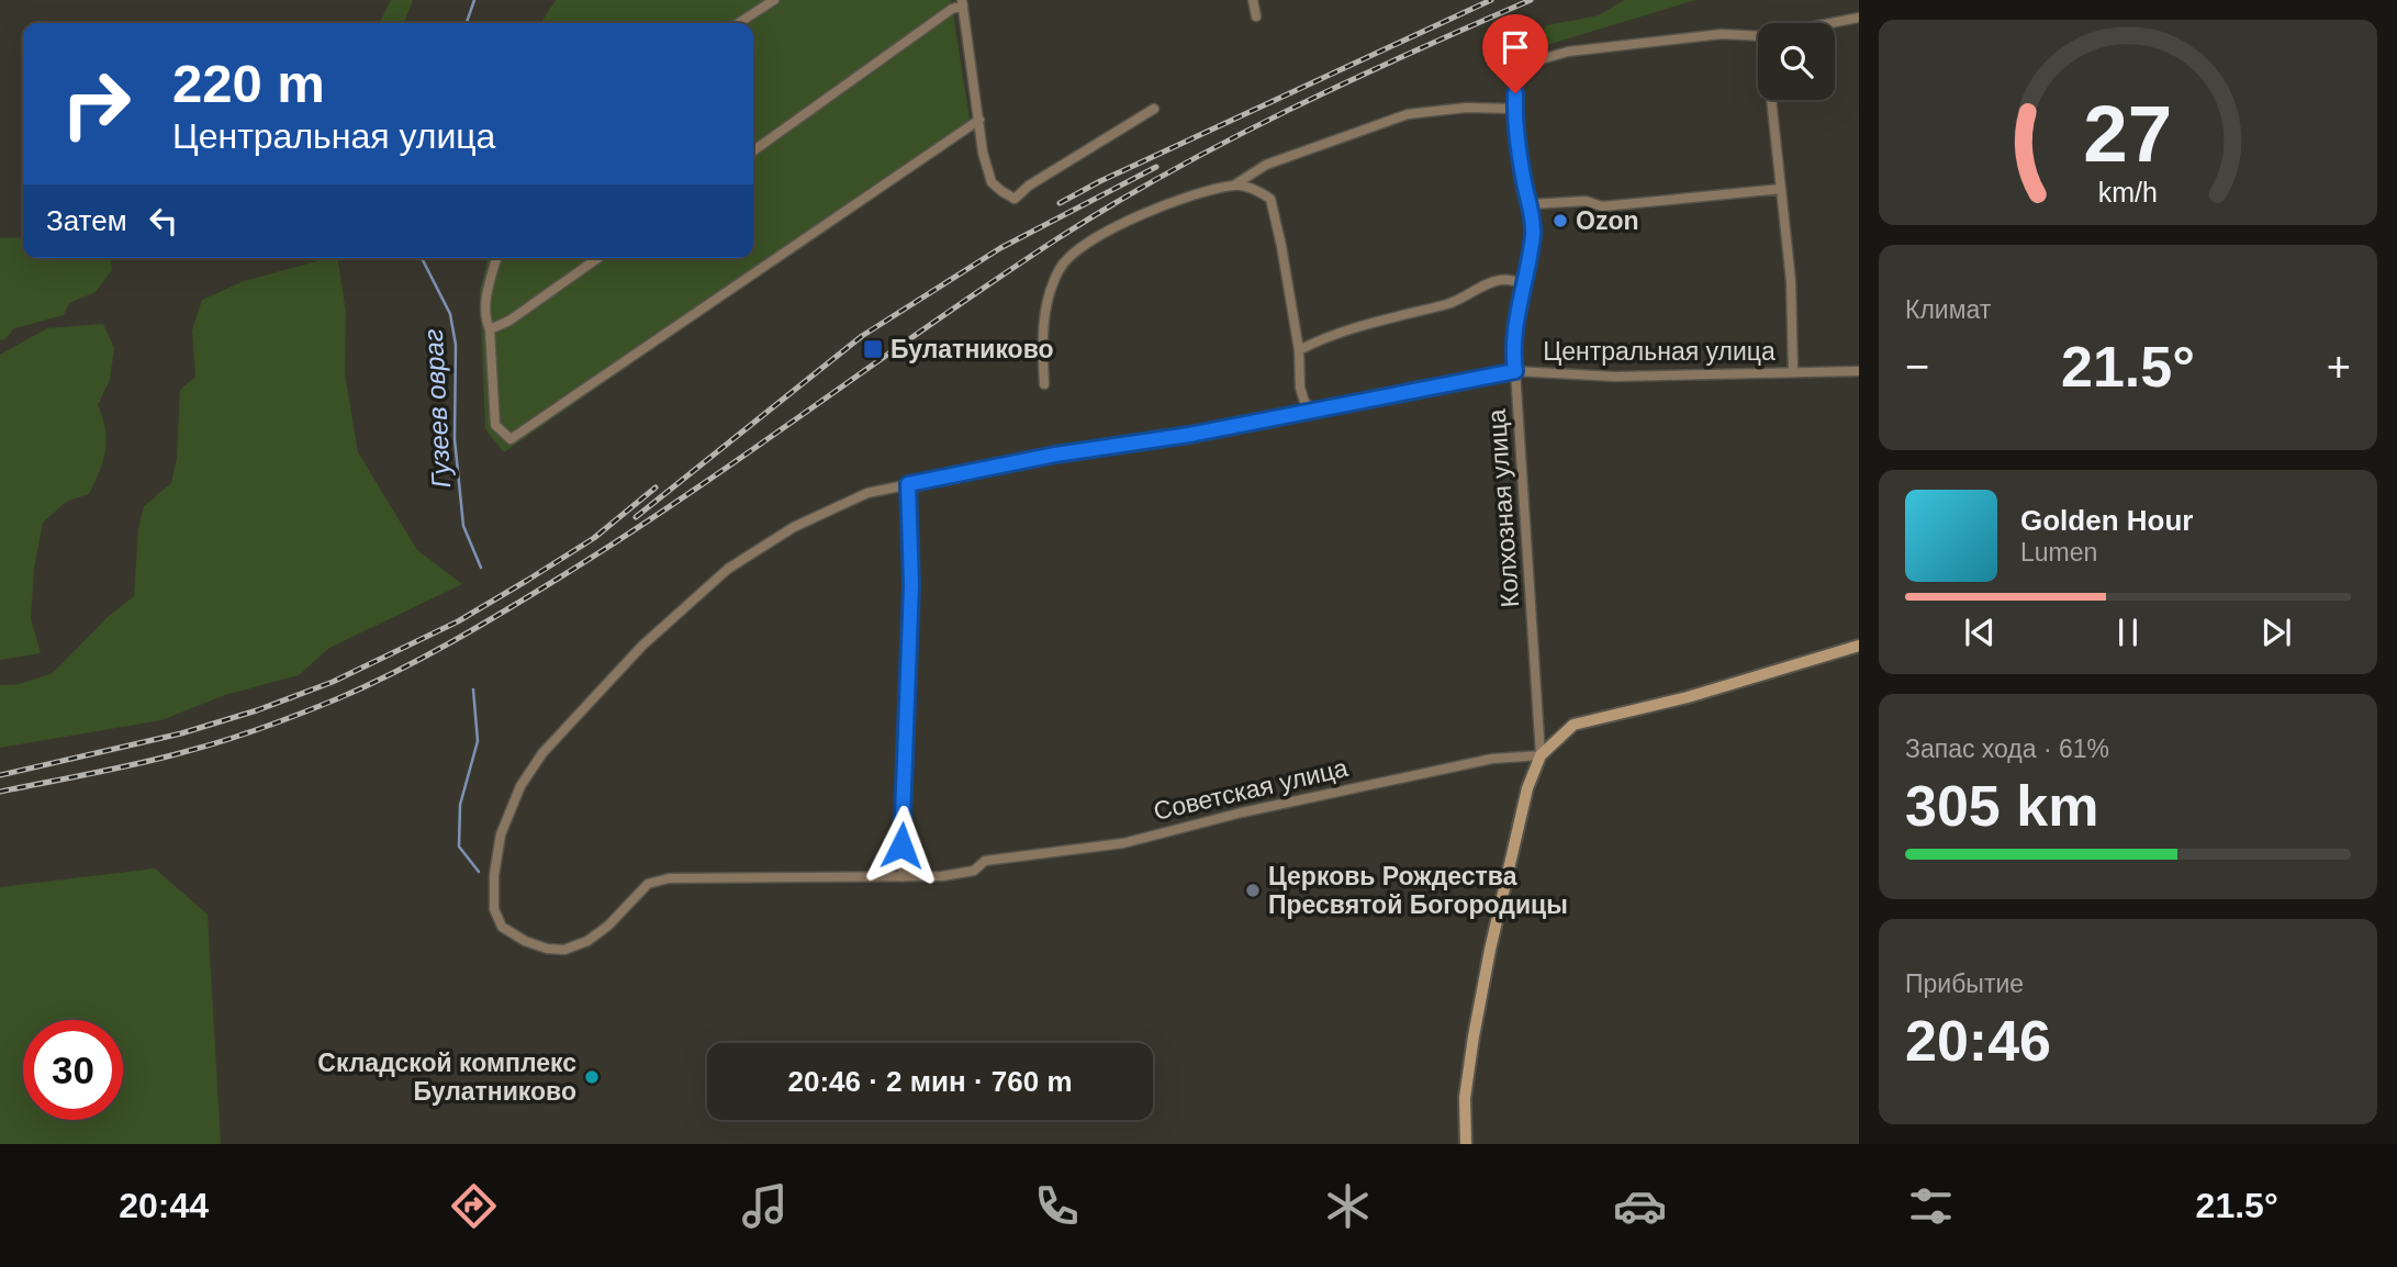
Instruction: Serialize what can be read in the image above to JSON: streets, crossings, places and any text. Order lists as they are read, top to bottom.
{
  "streets": {
    "street": ["Центральная улица", "Колхозная улица", "Советская улица"]
  },
  "crossings": [
    ["Центральная улица", "Колхозная улица"],
    ["Центральная улица", "Советская улица"],
    ["Колхозная улица", "Советская улица"]
  ],
  "water": ["Гузеев овраг"],
  "places": {
    "other": ["Ozon", "Церковь Рождества Пресвятой Богородицы", "Складской комплекс Булатниково"],
    "transit": ["Булатниково"]
  },
  "page": {
    "turn": ["220 m", "Центральная улица"],
    "then": "Затем",
    "tile": [
      "Климат",
      ["Запас хода · 61%", "305 km"],
      ["Прибытие", "20:46"]
    ],
    "heat": ["−", "21.5°", "+"],
    "song": ["Golden Hour", "Lumen"],
    "limit": "30",
    "trip": "20:46 · 2 мин · 760 m",
    "tabs": ["20:44", "21.5°"],
    "gauge": ["27", "km/h"]
  }
}
